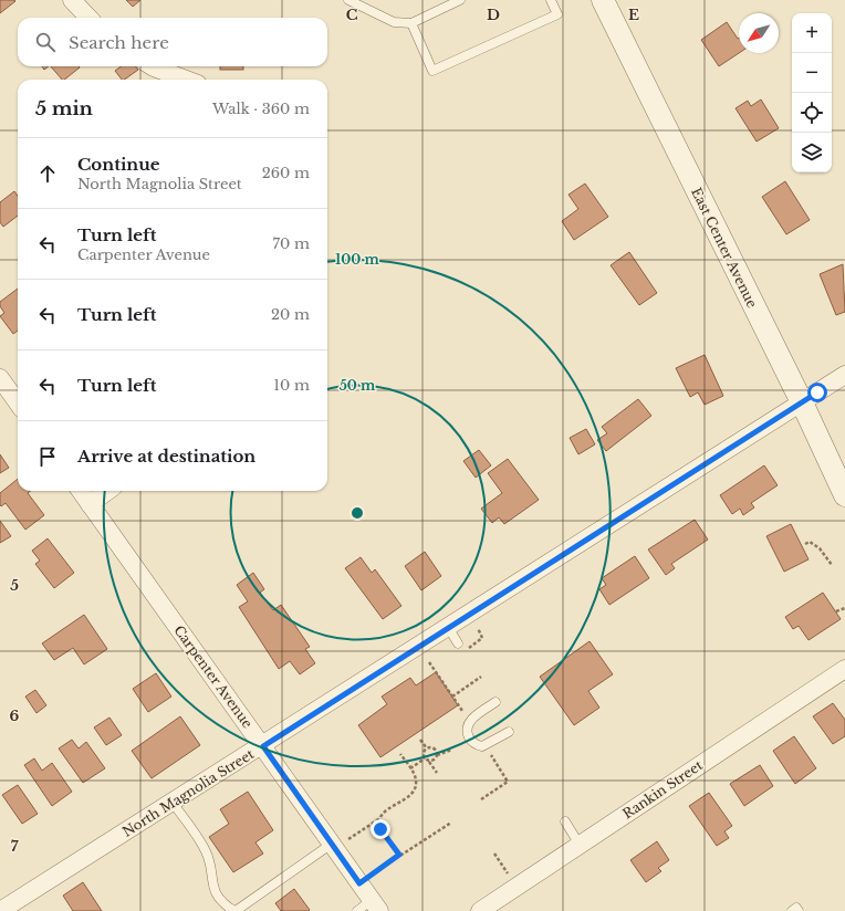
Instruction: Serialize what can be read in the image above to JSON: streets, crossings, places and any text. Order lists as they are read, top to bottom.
{
  "streets": {
    "street": [
      "East Center Avenue",
      "Carpenter Avenue",
      "Rankin Street",
      "North Magnolia Street"
    ]
  },
  "crossings": [
    ["East Center Avenue", "North Magnolia Street"],
    ["Carpenter Avenue", "North Magnolia Street"]
  ],
  "north": "bottom left",
  "page": {
    "map_buttons": ["+", "−"],
    "search": "Search here",
    "heading": ["5 min", "Walk · 360 m"],
    "list": [
      ["Continue", "North Magnolia Street", "260 m"],
      ["Turn left", "Carpenter Avenue", "70 m"],
      ["Turn left", "20 m"],
      ["Turn left", "10 m"],
      "Arrive at destination"
    ]
  },
  "grid": {
    "columns": ["C", "D", "E"],
    "rows": ["5", "6", "7"]
  },
  "rings": ["100 m", "50 m"]
}
